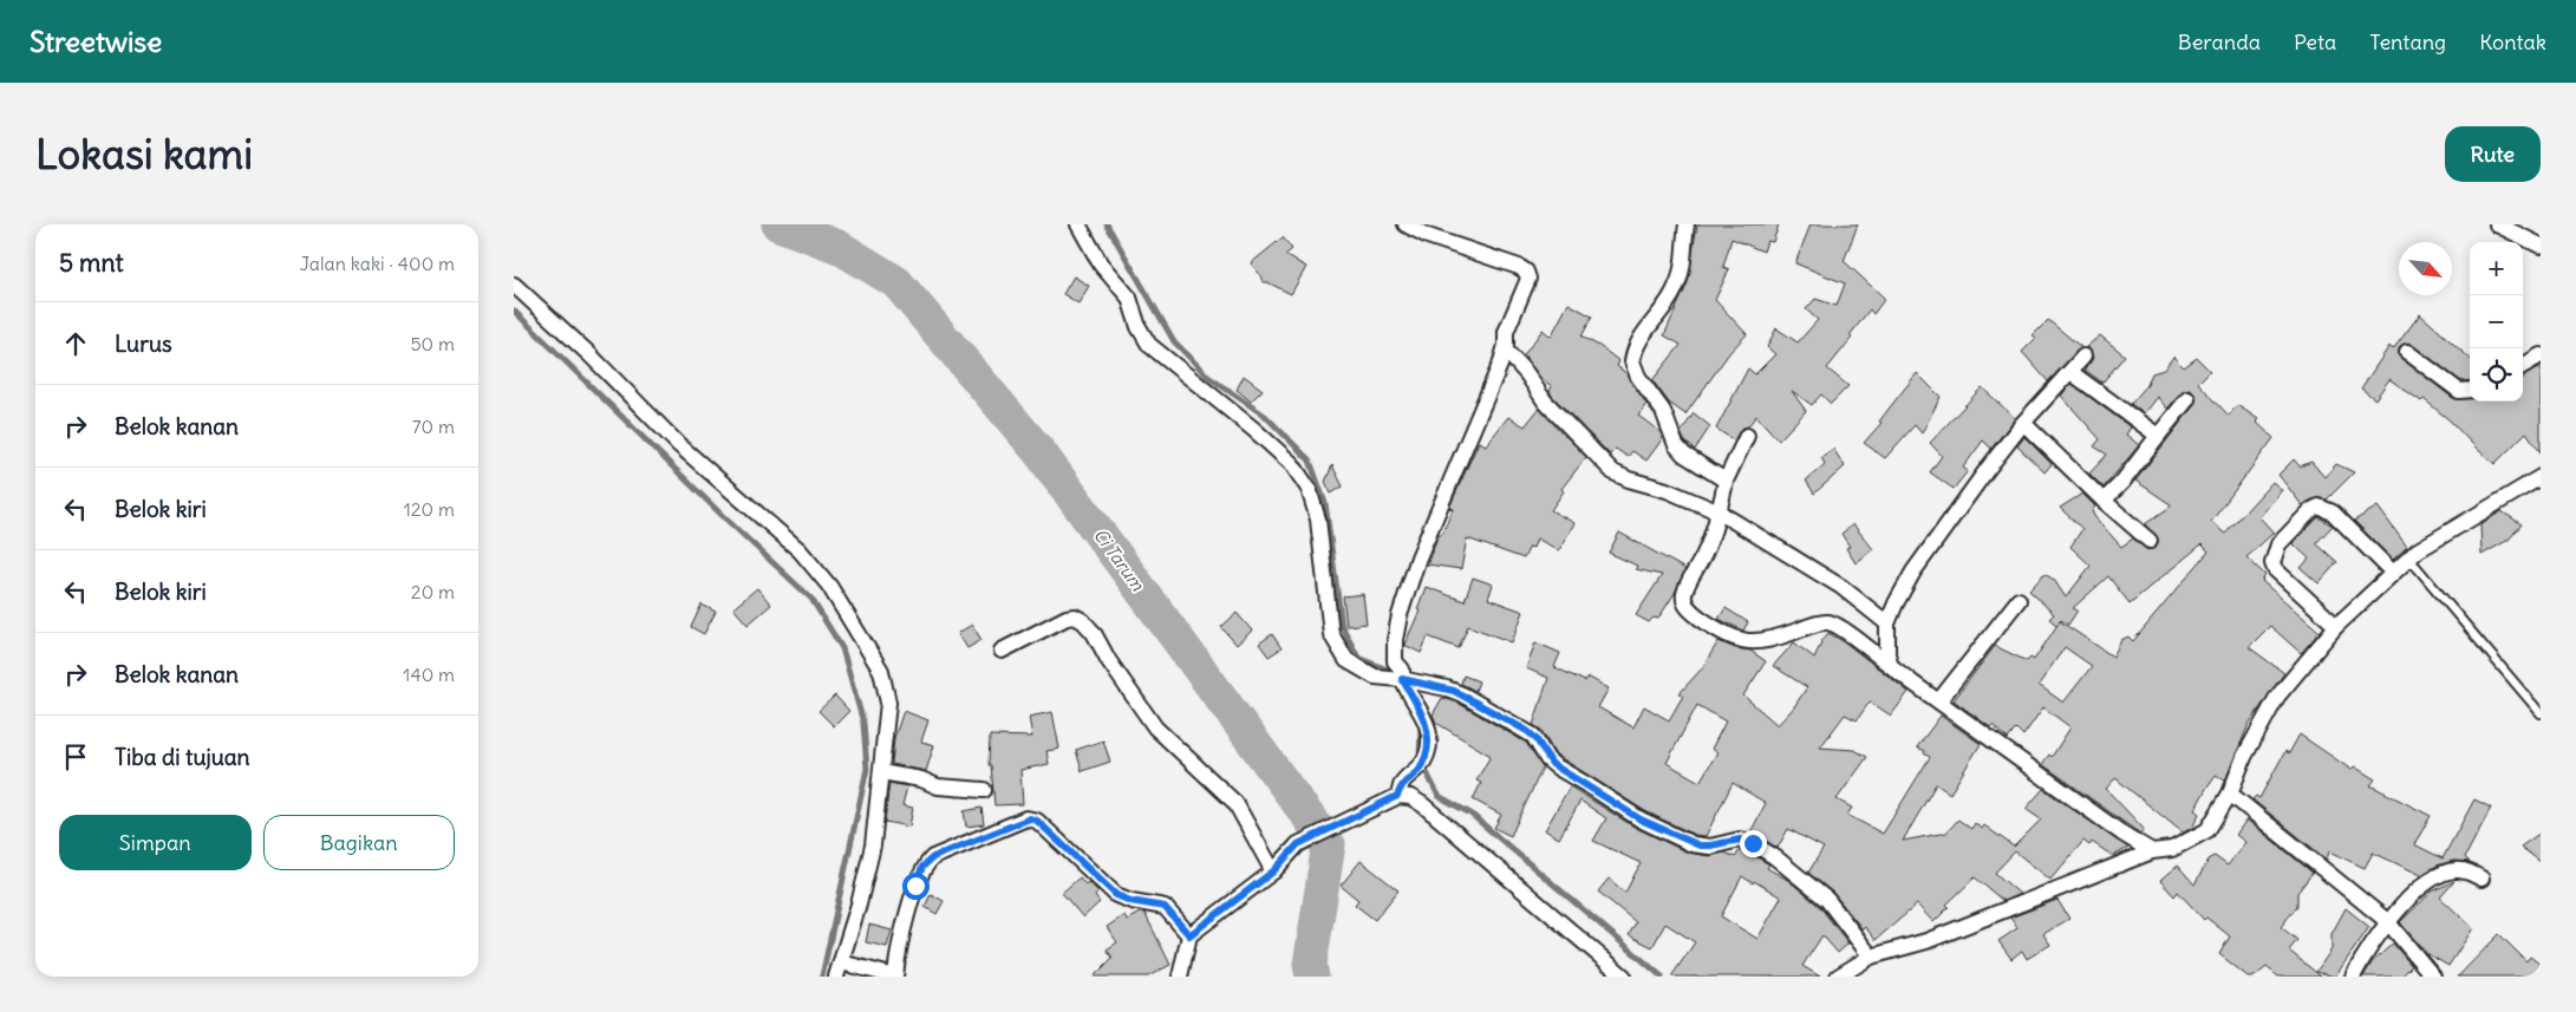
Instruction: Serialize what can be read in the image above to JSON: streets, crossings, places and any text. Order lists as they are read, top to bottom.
{
  "water": ["Ci Tarum"],
  "north": "bottom right",
  "page": {
    "header": "Streetwise",
    "nav": [
      "Beranda",
      "Peta",
      "Tentang",
      "Kontak"
    ],
    "buttons": [
      "Rute",
      ["Simpan", "Bagikan"]
    ],
    "title": "Lokasi kami",
    "heading": ["5 mnt", "Jalan kaki · 400 m"],
    "map_buttons": ["+", "−"],
    "list": [
      ["Lurus", "50 m"],
      ["Belok kanan", "70 m"],
      ["Belok kiri", "120 m"],
      ["Belok kiri", "20 m"],
      ["Belok kanan", "140 m"],
      "Tiba di tujuan"
    ]
  }
}
